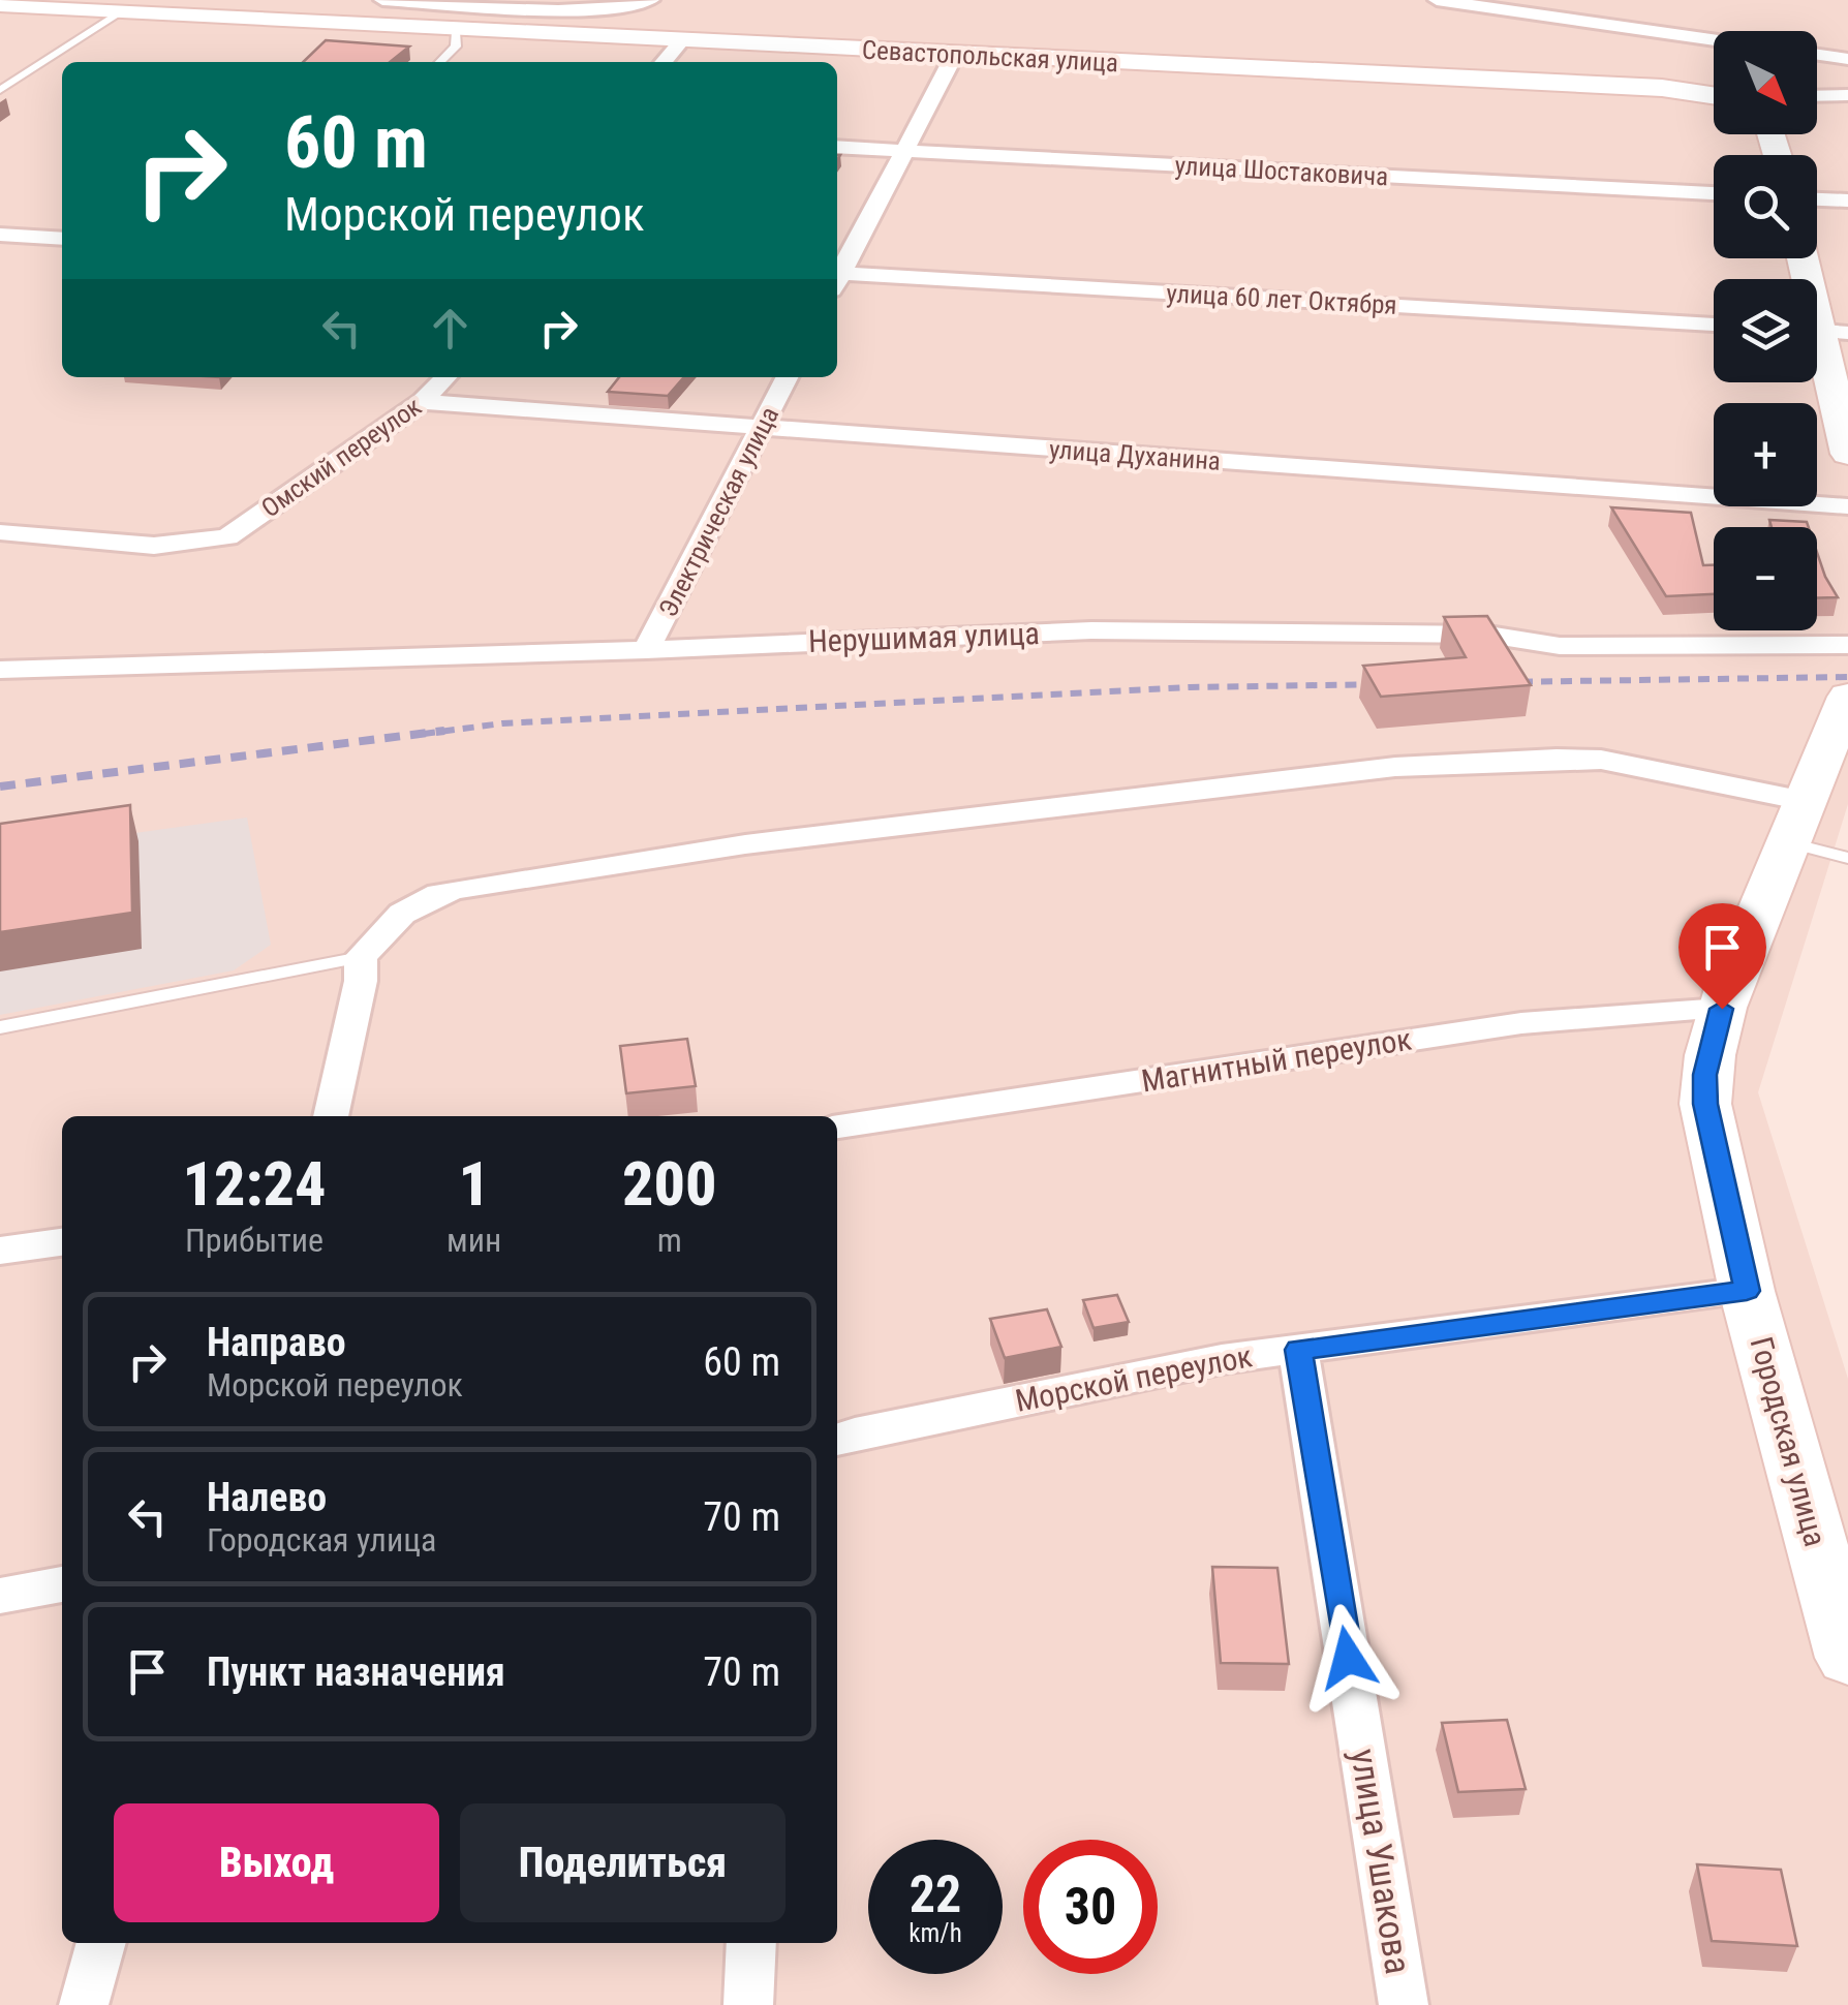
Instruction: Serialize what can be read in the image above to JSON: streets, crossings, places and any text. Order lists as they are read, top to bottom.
{
  "streets": {
    "street": [
      "Севастопольская улица",
      "улица Шостаковича",
      "улица 60 лет Октября",
      "улица Духанина",
      "Омский переулок",
      "Электрическая улица",
      "Нерушимая улица",
      "Магнитный переулок",
      "Морской переулок",
      "Городская улица",
      "улица Ушакова"
    ]
  },
  "crossings": [
    ["улица Духанина", "Омский переулок"],
    ["улица Духанина", "Электрическая улица"],
    ["Электрическая улица", "Нерушимая улица"],
    ["Магнитный переулок", "Городская улица"],
    ["Морской переулок", "Городская улица"],
    ["Морской переулок", "улица Ушакова"]
  ],
  "north": "bottom right",
  "page": {
    "map_buttons": ["+", "−"],
    "turn": ["60 m", "Морской переулок"],
    "eta": [
      "12:24",
      "Прибытие",
      "1",
      "мин",
      "200",
      "m"
    ],
    "list": [
      {
        "name": "Направо",
        "note": "Морской переулок",
        "value": "60 m"
      },
      {
        "name": "Налево",
        "note": "Городская улица",
        "value": "70 m"
      },
      {
        "name": "Пункт назначения",
        "value": "70 m"
      }
    ],
    "buttons": ["Выход", "Поделиться"],
    "speed": "22 km/h",
    "limit": "30"
  }
}
